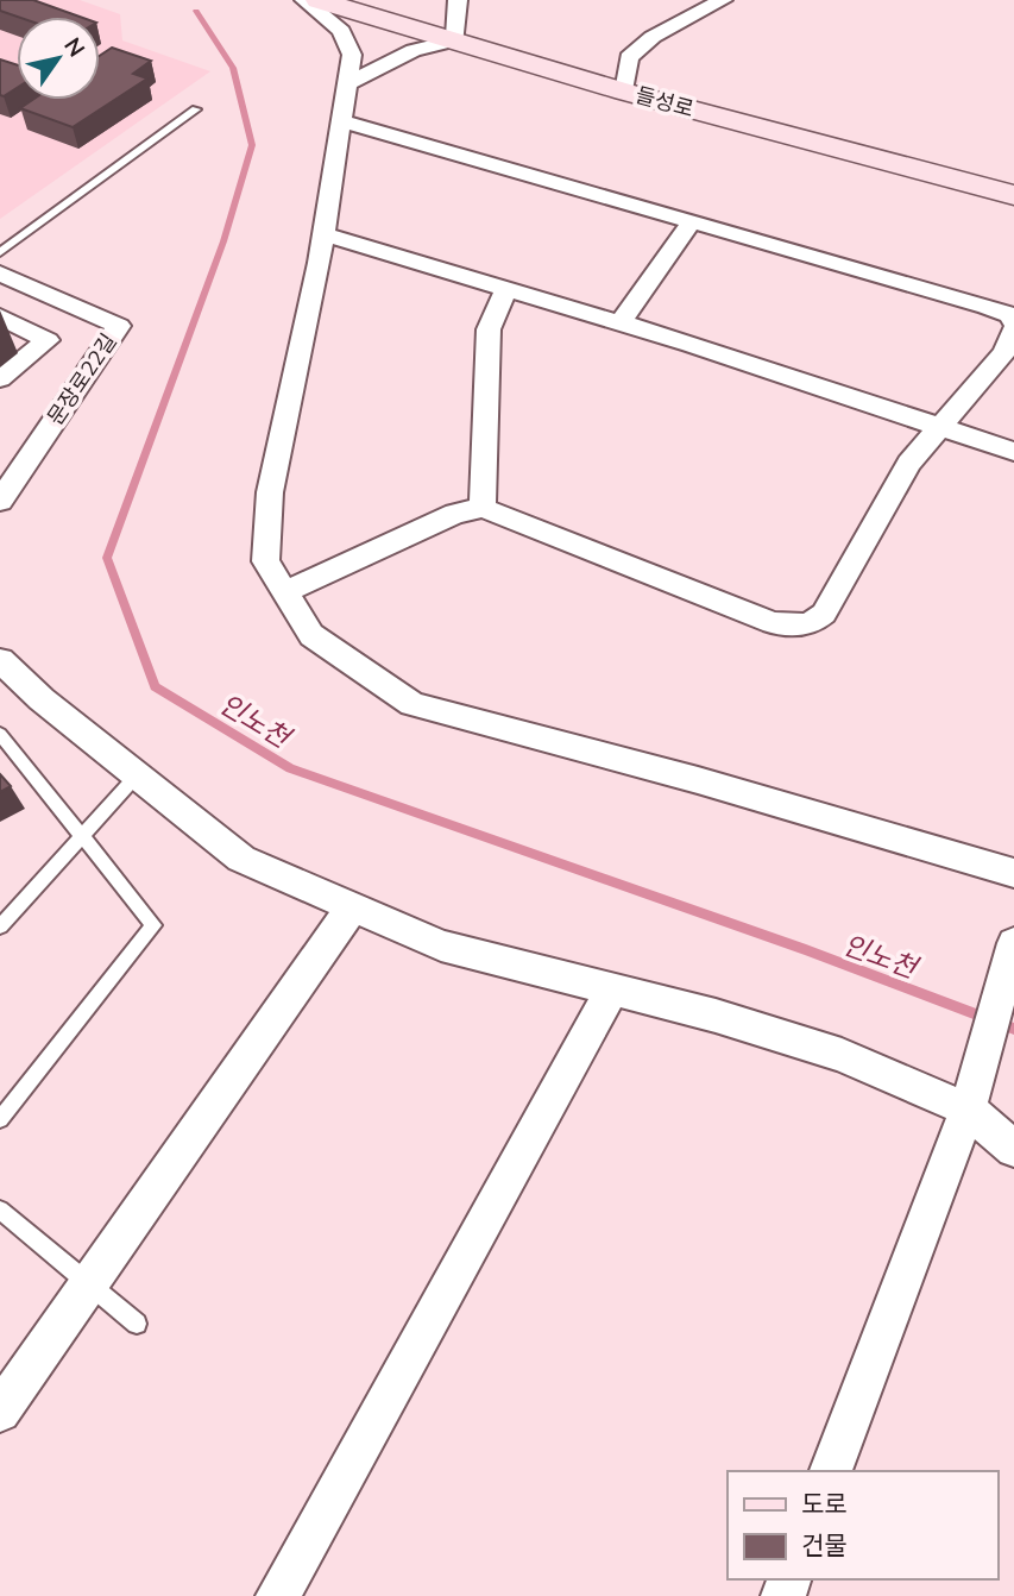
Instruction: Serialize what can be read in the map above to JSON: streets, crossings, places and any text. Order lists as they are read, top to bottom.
{
  "streets": {
    "street": ["들성로", "문장로22길"]
  },
  "water": ["인노천"],
  "legend": ["도로", "건물"],
  "north": "top right"
}
